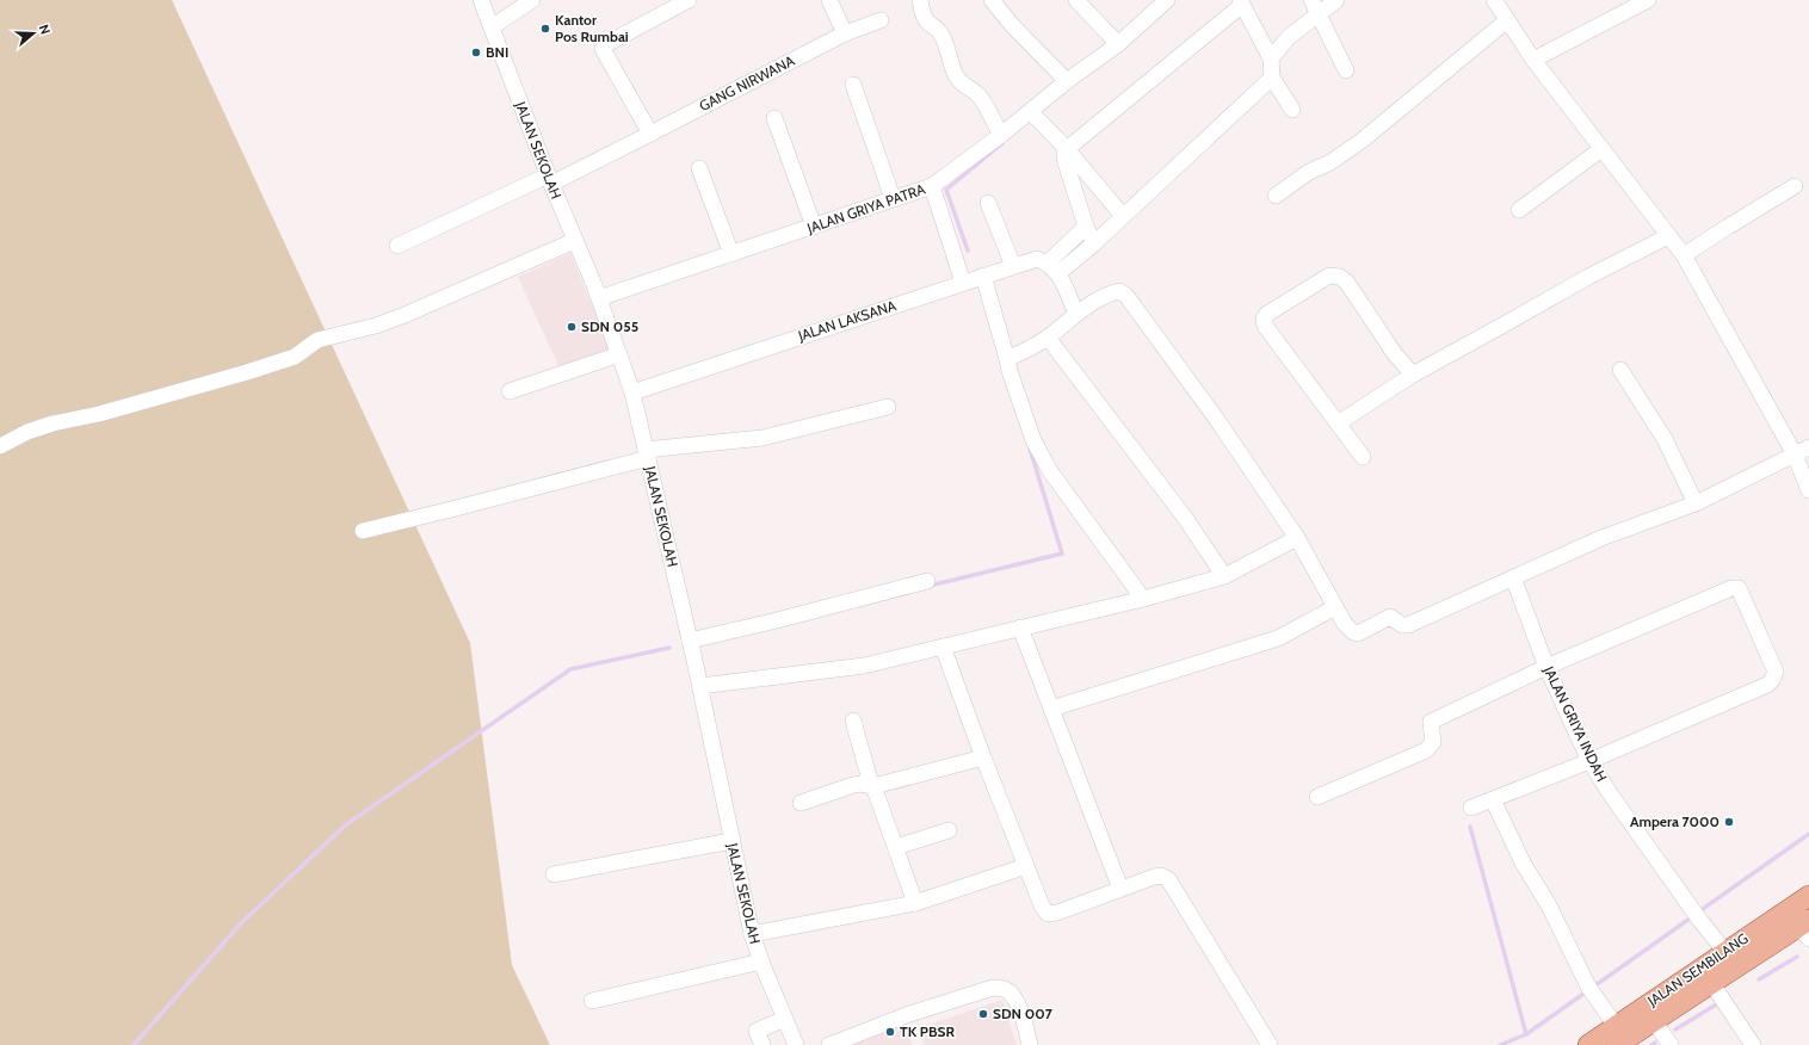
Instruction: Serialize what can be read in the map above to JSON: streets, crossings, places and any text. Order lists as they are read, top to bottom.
{
  "streets": {
    "main road": ["JALAN SEMBILANG"],
    "street": [
      "GANG NIRWANA",
      "JALAN SEKOLAH",
      "JALAN GRIYA PATRA",
      "JALAN LAKSANA",
      "JALAN GRIYA INDAH"
    ]
  },
  "crossings": [
    ["GANG NIRWANA", "JALAN SEKOLAH"],
    ["JALAN SEKOLAH", "JALAN GRIYA PATRA"],
    ["JALAN SEKOLAH", "JALAN LAKSANA"],
    ["JALAN GRIYA INDAH", "JALAN SEMBILANG"]
  ],
  "places": [
    "Kantor Pos Rumbai",
    "BNI",
    "SDN 055",
    "Ampera 7000",
    "SDN 007",
    "TK PBSR"
  ],
  "north": "right"
}
